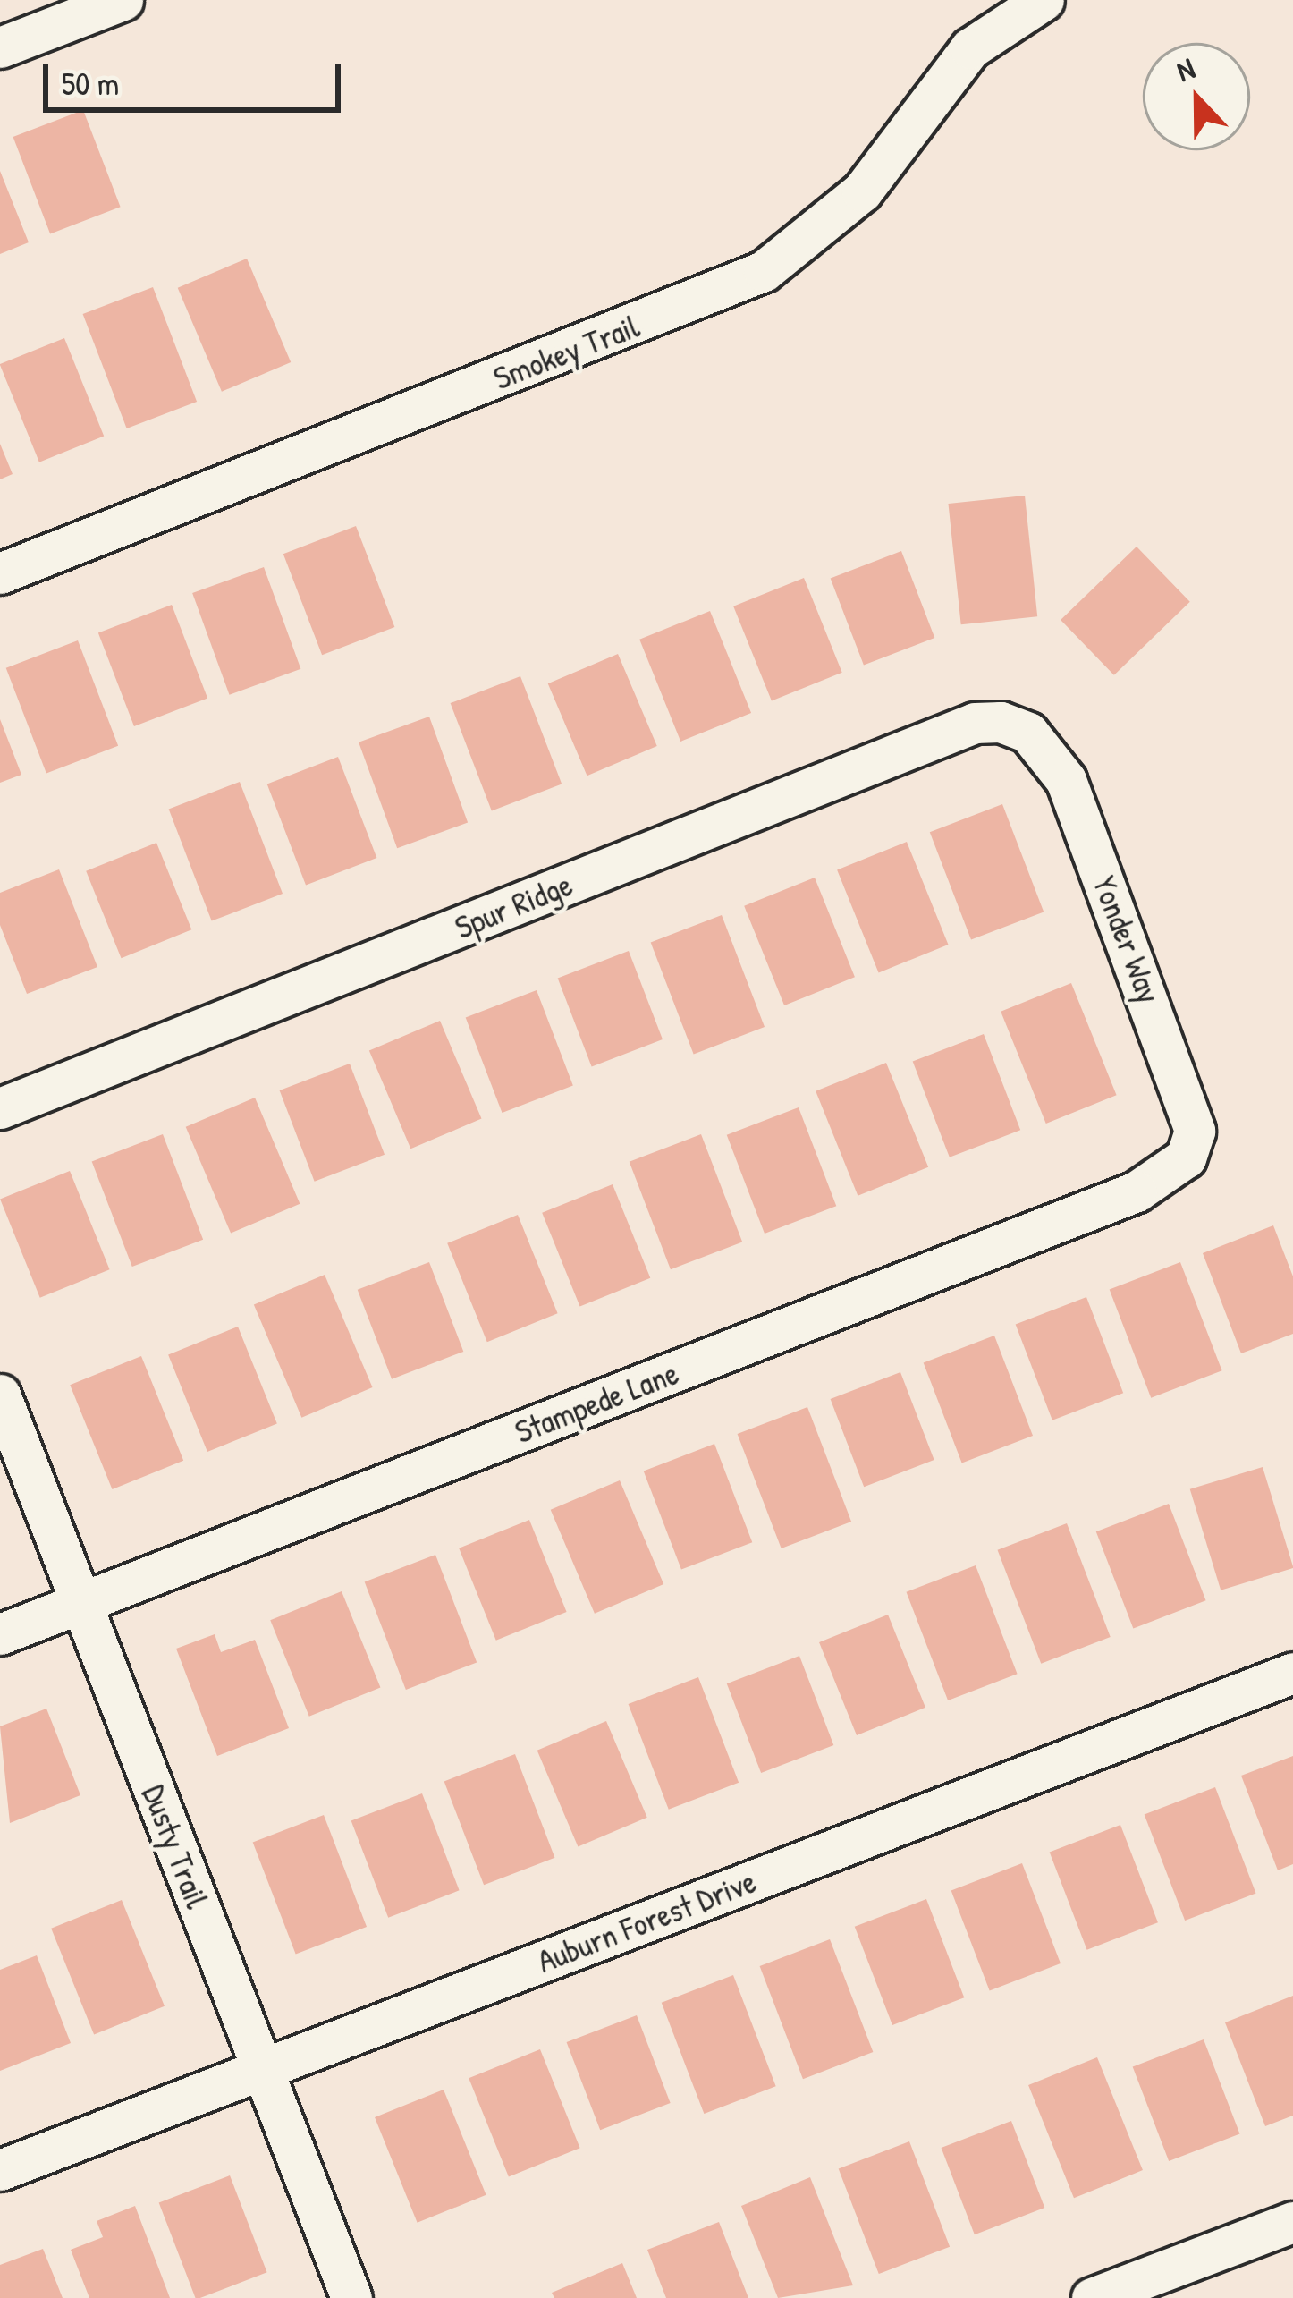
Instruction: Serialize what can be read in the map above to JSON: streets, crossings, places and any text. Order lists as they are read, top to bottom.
{
  "streets": {
    "street": [
      "Smokey Trail",
      "Spur Ridge",
      "Yonder Way",
      "Stampede Lane",
      "Dusty Trail",
      "Auburn Forest Drive"
    ]
  },
  "crossings": [
    ["Spur Ridge", "Yonder Way"],
    ["Yonder Way", "Stampede Lane"],
    ["Stampede Lane", "Dusty Trail"],
    ["Dusty Trail", "Auburn Forest Drive"]
  ],
  "scale_bar": "50 m",
  "north": "top"
}
